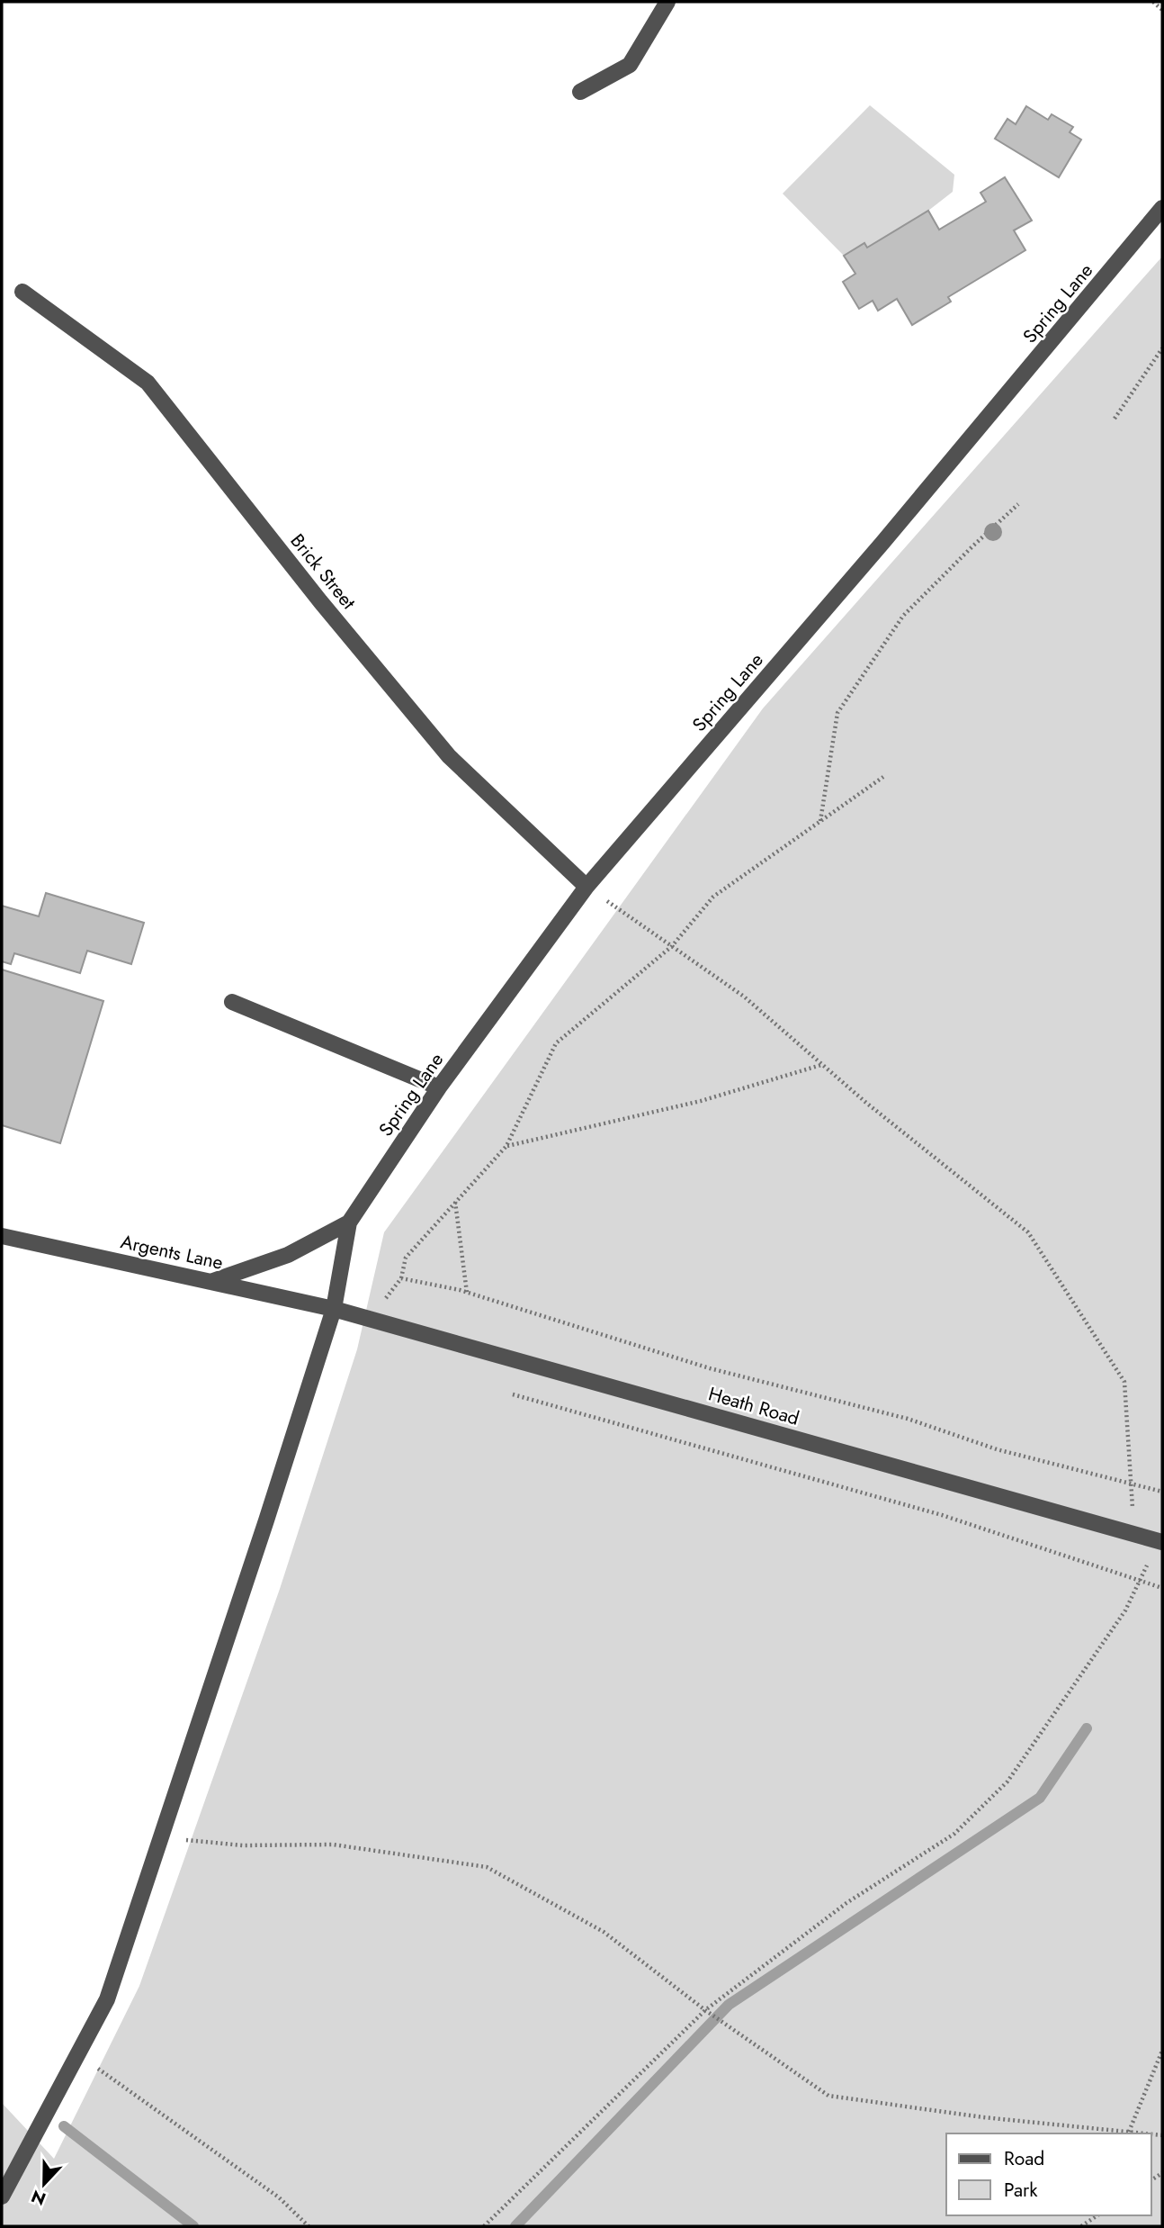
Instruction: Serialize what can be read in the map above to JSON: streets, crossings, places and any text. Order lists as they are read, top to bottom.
{
  "streets": {
    "street": [
      "Spring Lane",
      "Brick Street",
      "Argents Lane",
      "Heath Road"
    ]
  },
  "crossings": [
    ["Spring Lane", "Brick Street"],
    ["Spring Lane", "Argents Lane"],
    ["Spring Lane", "Heath Road"],
    ["Argents Lane", "Heath Road"]
  ],
  "legend": ["Road", "Park"],
  "north": "bottom"
}
